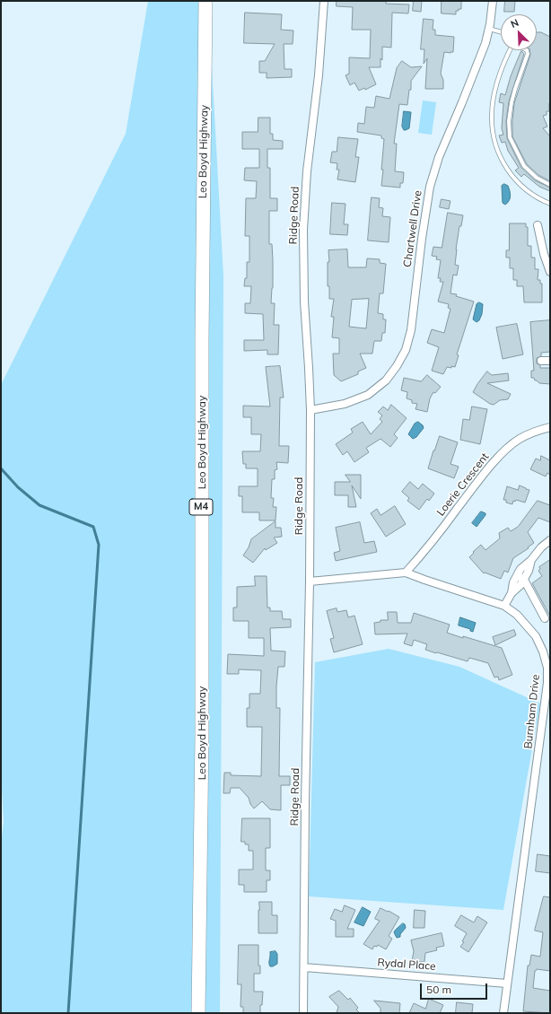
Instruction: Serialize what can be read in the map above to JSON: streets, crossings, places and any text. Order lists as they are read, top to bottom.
{
  "streets": {
    "highway": ["Leo Boyd Highway", "M4"],
    "street": [
      "Ridge Road",
      "Chartwell Drive",
      "Loerie Crescent",
      "Burnham Drive",
      "Rydal Place"
    ]
  },
  "crossings": [
    ["Ridge Road", "Chartwell Drive"],
    ["Ridge Road", "Burnham Drive"],
    ["Ridge Road", "Rydal Place"],
    ["Loerie Crescent", "Burnham Drive"],
    ["Burnham Drive", "Rydal Place"]
  ],
  "scale_bar": "50 m",
  "north": "top left"
}
